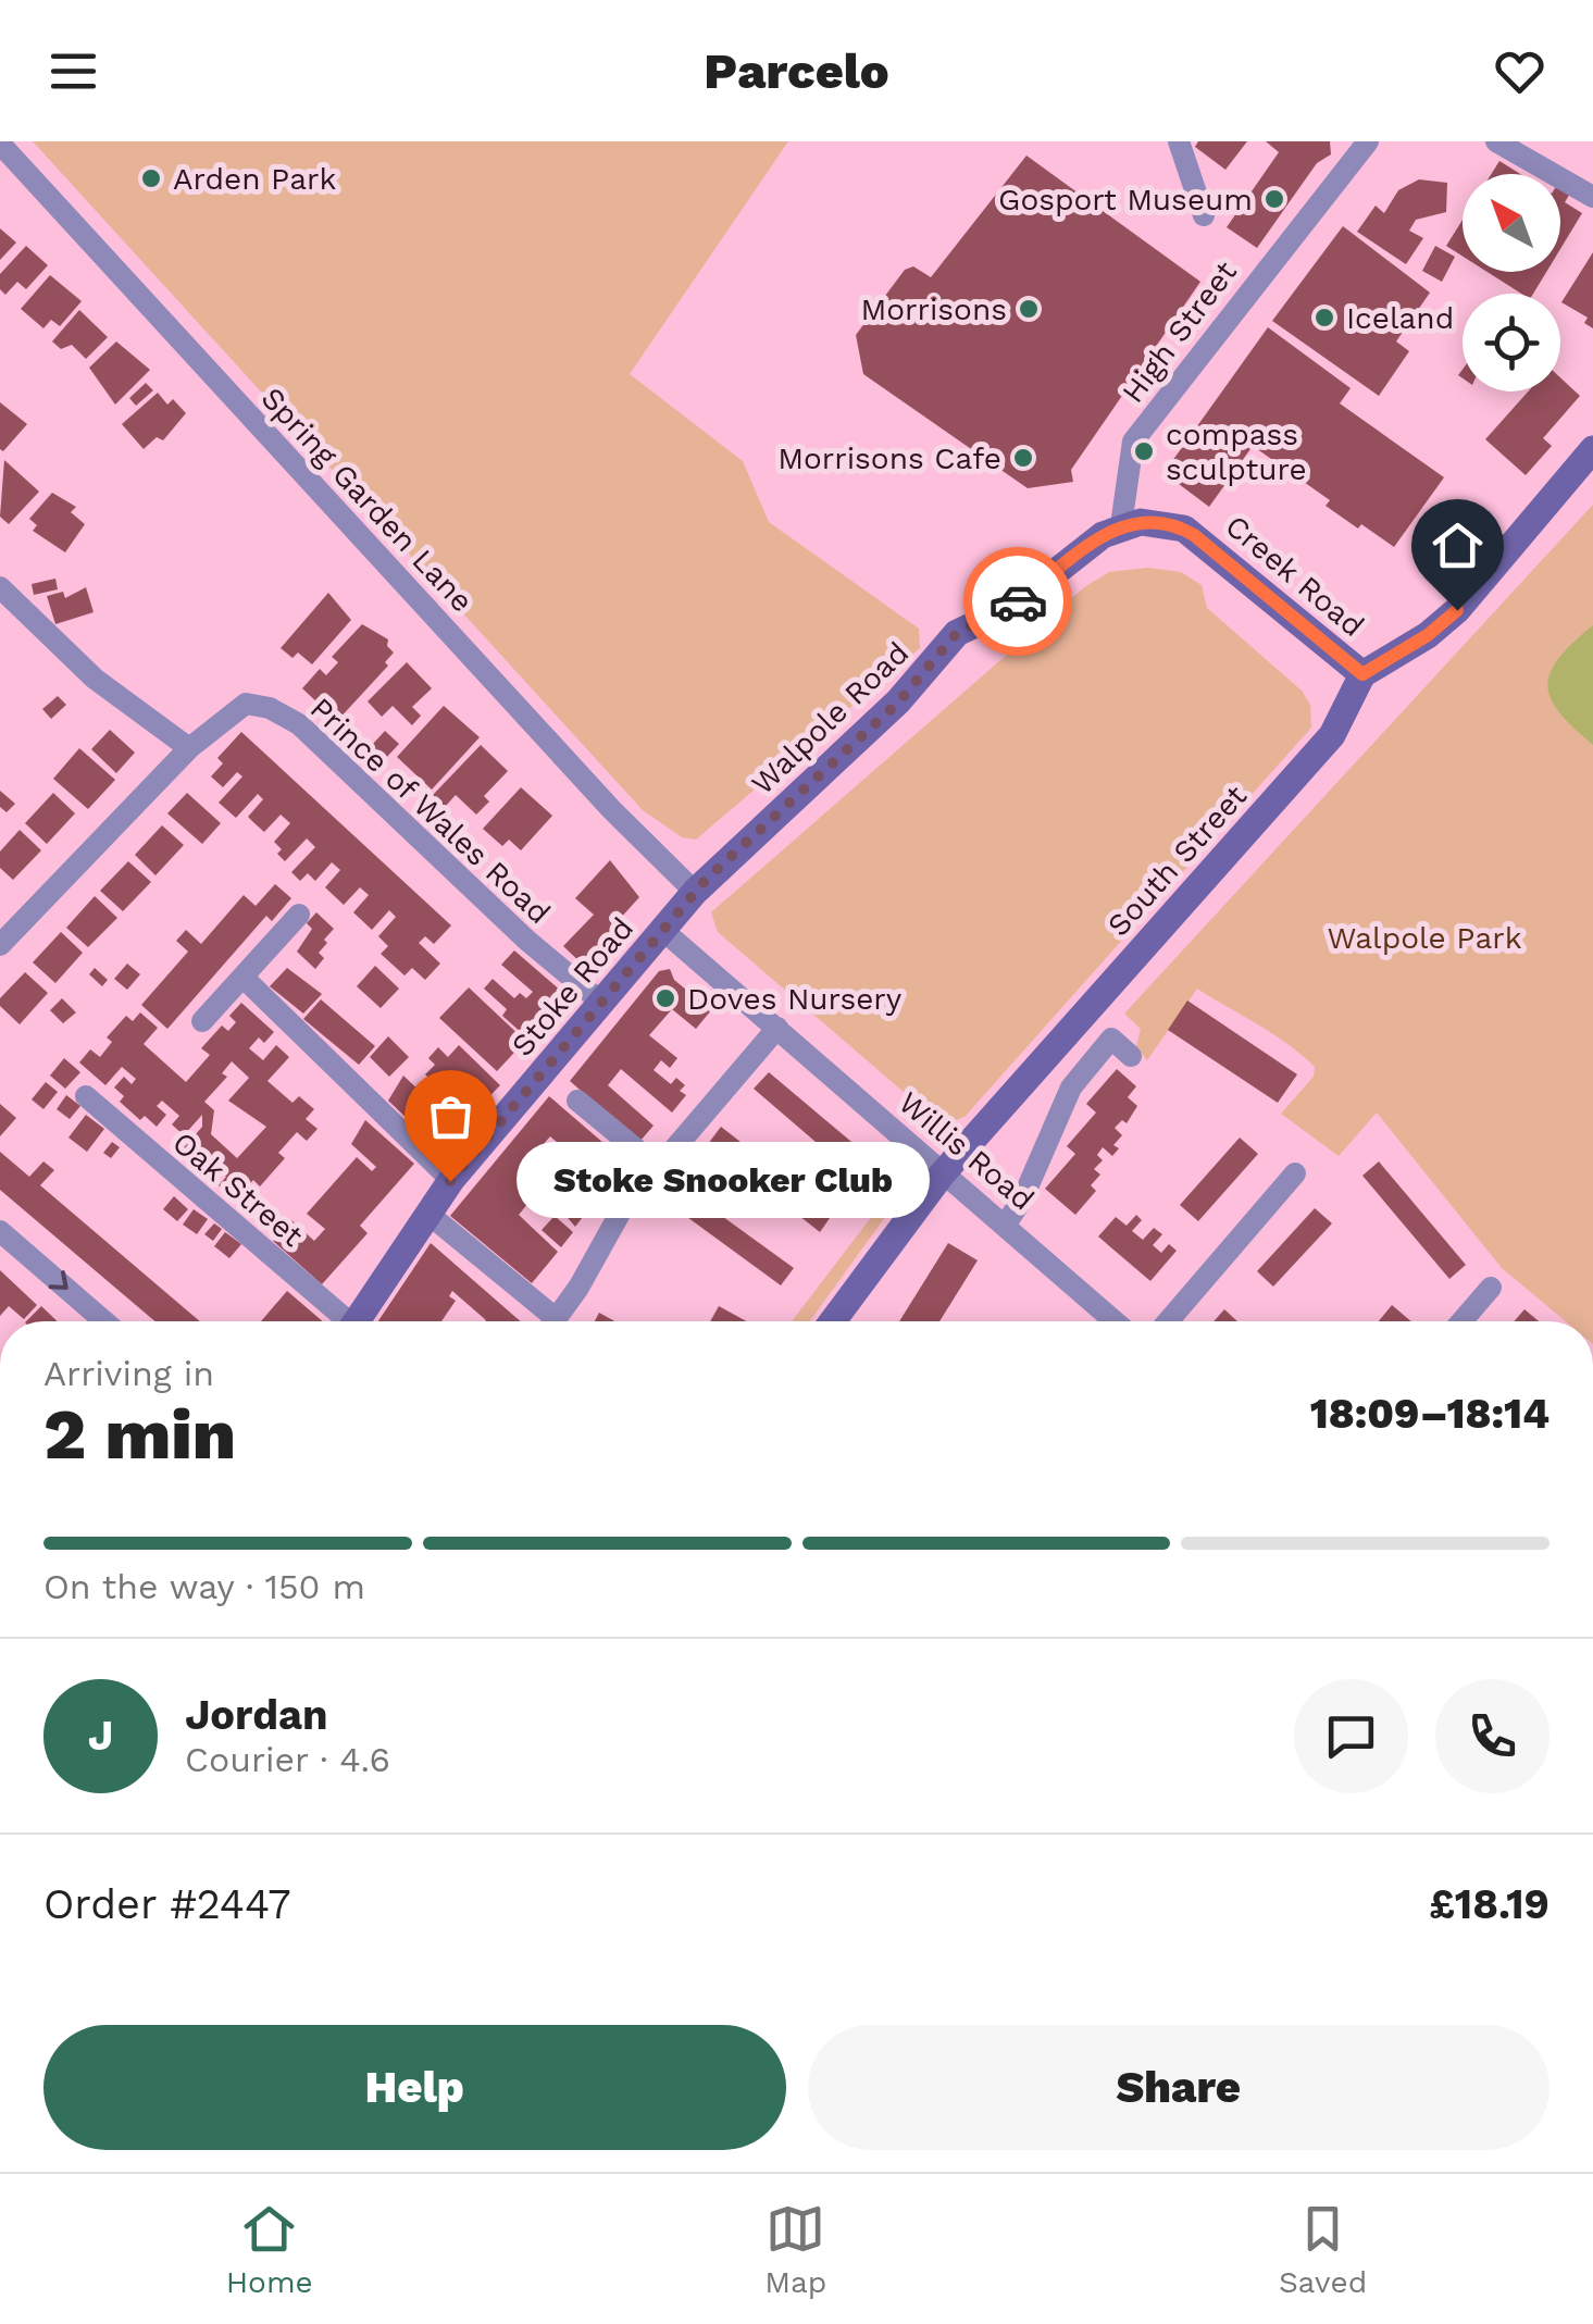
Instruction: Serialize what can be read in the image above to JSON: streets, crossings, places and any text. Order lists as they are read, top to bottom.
{
  "streets": {
    "street": [
      "High Street",
      "Spring Garden Lane",
      "Creek Road",
      "Walpole Road",
      "Prince of Wales Road",
      "South Street",
      "Stoke Road",
      "Willis Road",
      "Oak Street"
    ]
  },
  "crossings": [
    ["High Street", "Creek Road"],
    ["High Street", "Walpole Road"],
    ["Spring Garden Lane", "Walpole Road"],
    ["Spring Garden Lane", "Stoke Road"],
    ["Creek Road", "Walpole Road"],
    ["Creek Road", "South Street"],
    ["Walpole Road", "Stoke Road"],
    ["Prince of Wales Road", "Stoke Road"],
    ["South Street", "Willis Road"],
    ["Stoke Road", "Willis Road"]
  ],
  "parks": ["Walpole Park"],
  "places": [
    "Arden Park",
    "Gosport Museum",
    "Morrisons",
    "Iceland",
    "compass sculpture",
    "Morrisons Cafe",
    "Doves Nursery",
    "Stoke Snooker Club"
  ],
  "north": "top left",
  "page": {
    "header": "Parcelo",
    "bubble": "Stoke Snooker Club",
    "heading": ["2 min", "Arriving in", "18:09–18:14"],
    "panel": [
      "Jordan",
      "Courier · 4.6",
      "Order #2447",
      "£18.19"
    ],
    "bar": "On the way · 150 m",
    "round": "J",
    "buttons": ["Help", "Share"],
    "tabs": ["Home", "Map", "Saved"]
  }
}
